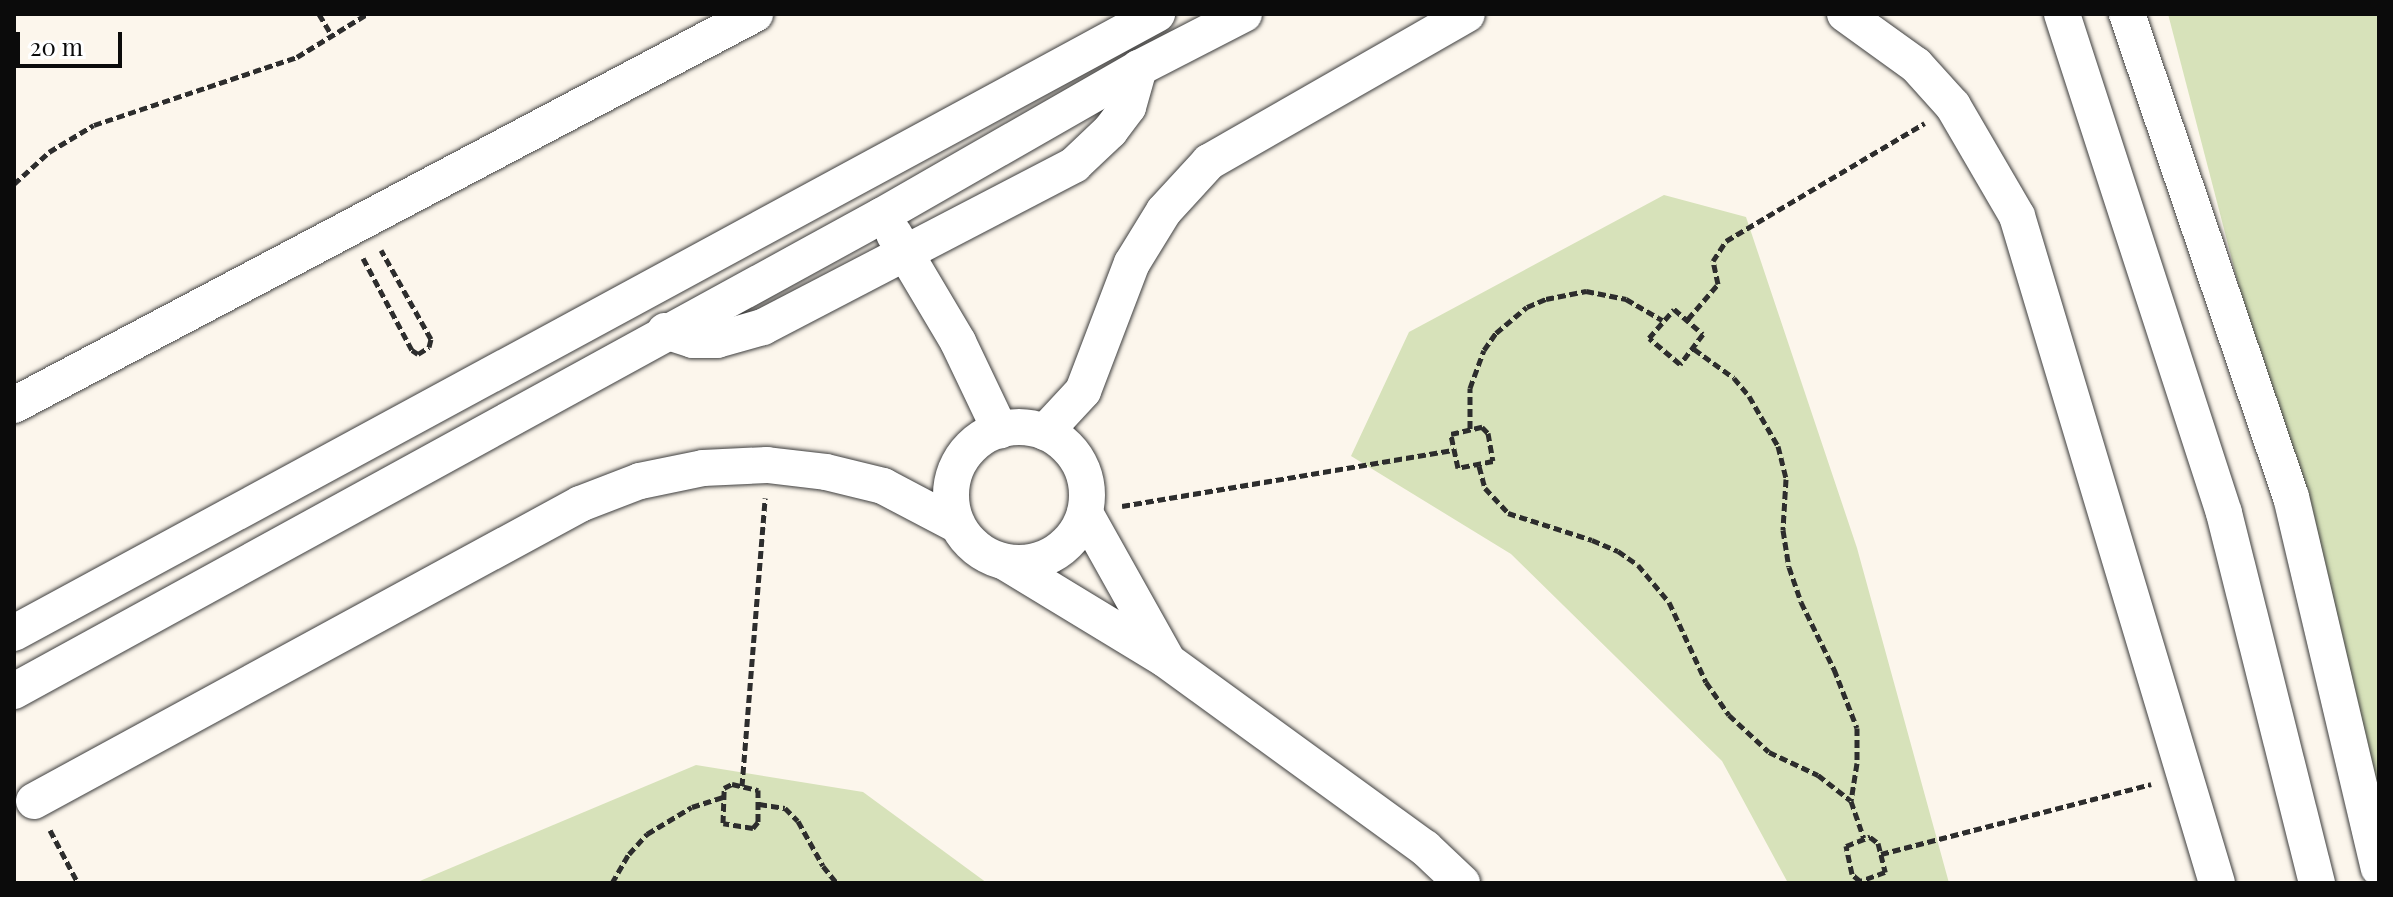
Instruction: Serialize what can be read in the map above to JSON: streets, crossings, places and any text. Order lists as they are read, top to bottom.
{
  "scale_bar": "20 m"
}
